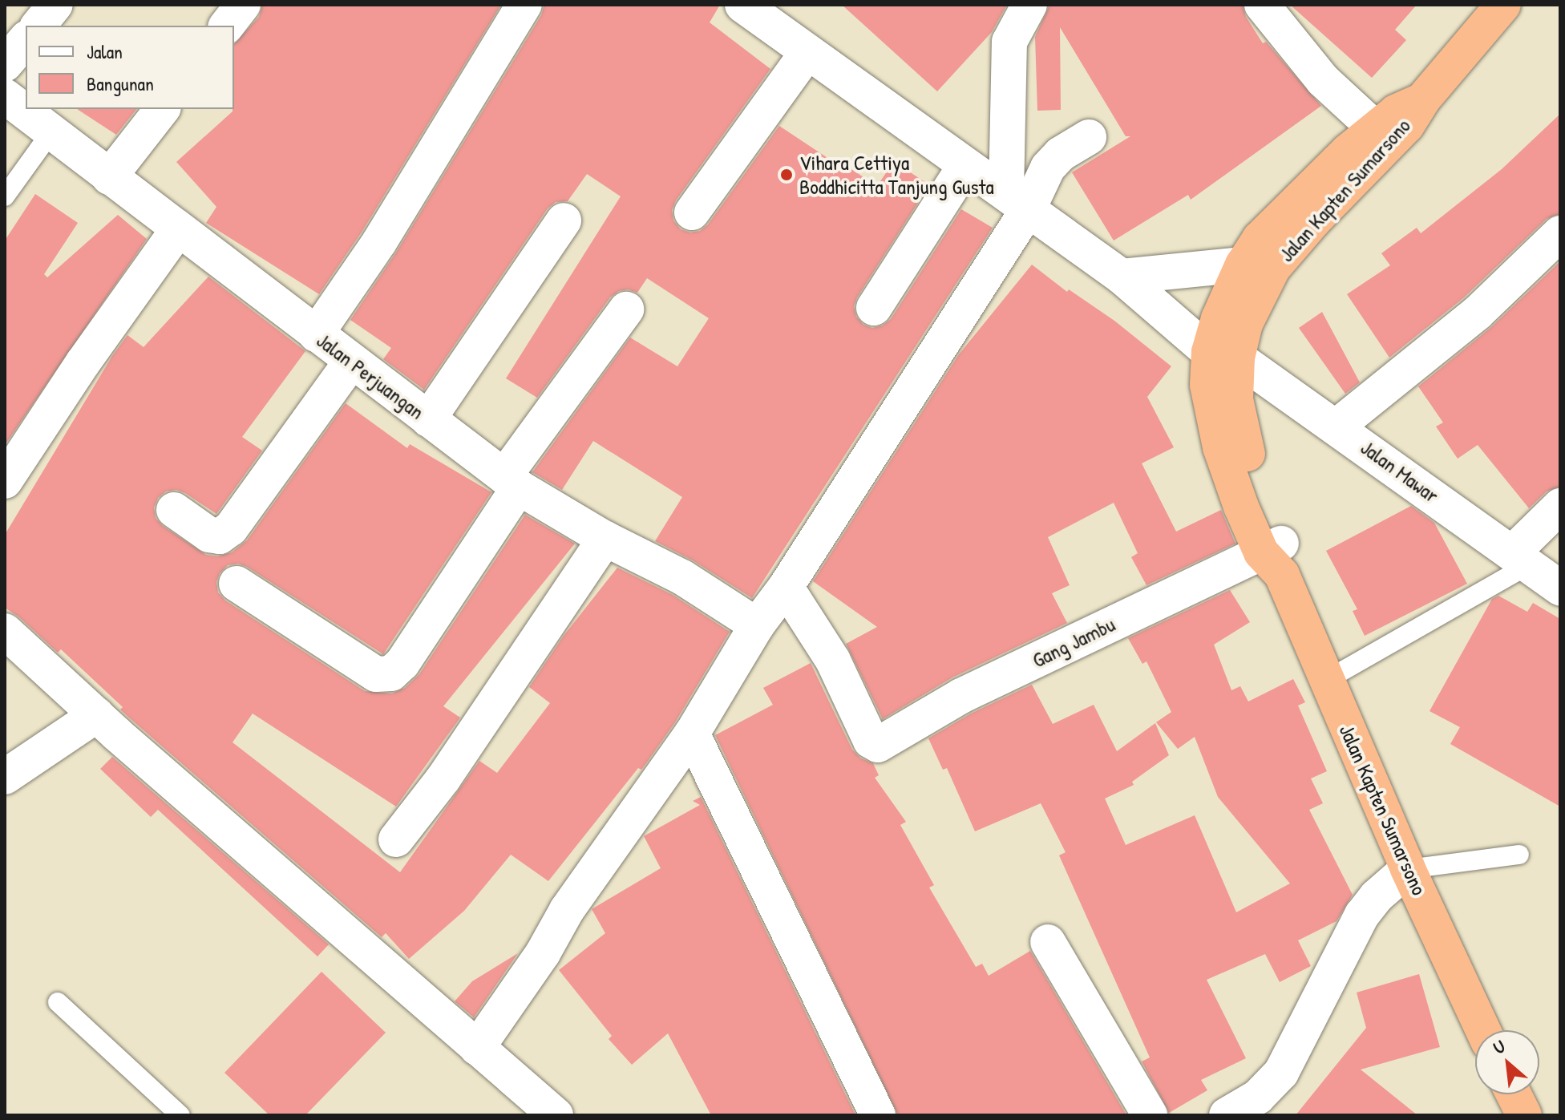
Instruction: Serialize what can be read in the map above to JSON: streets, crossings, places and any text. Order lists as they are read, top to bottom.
{
  "streets": {
    "highway": ["Jalan Kapten Sumarsono"],
    "street": ["Jalan Perjuangan", "Jalan Mawar", "Gang Jambu"]
  },
  "crossings": [
    ["Jalan Kapten Sumarsono", "Jalan Mawar"],
    ["Jalan Kapten Sumarsono", "Gang Jambu"]
  ],
  "places": ["Vihara Cettiya Boddhicitta Tanjung Gusta"],
  "legend": ["Jalan", "Bangunan"],
  "north": "top left"
}
